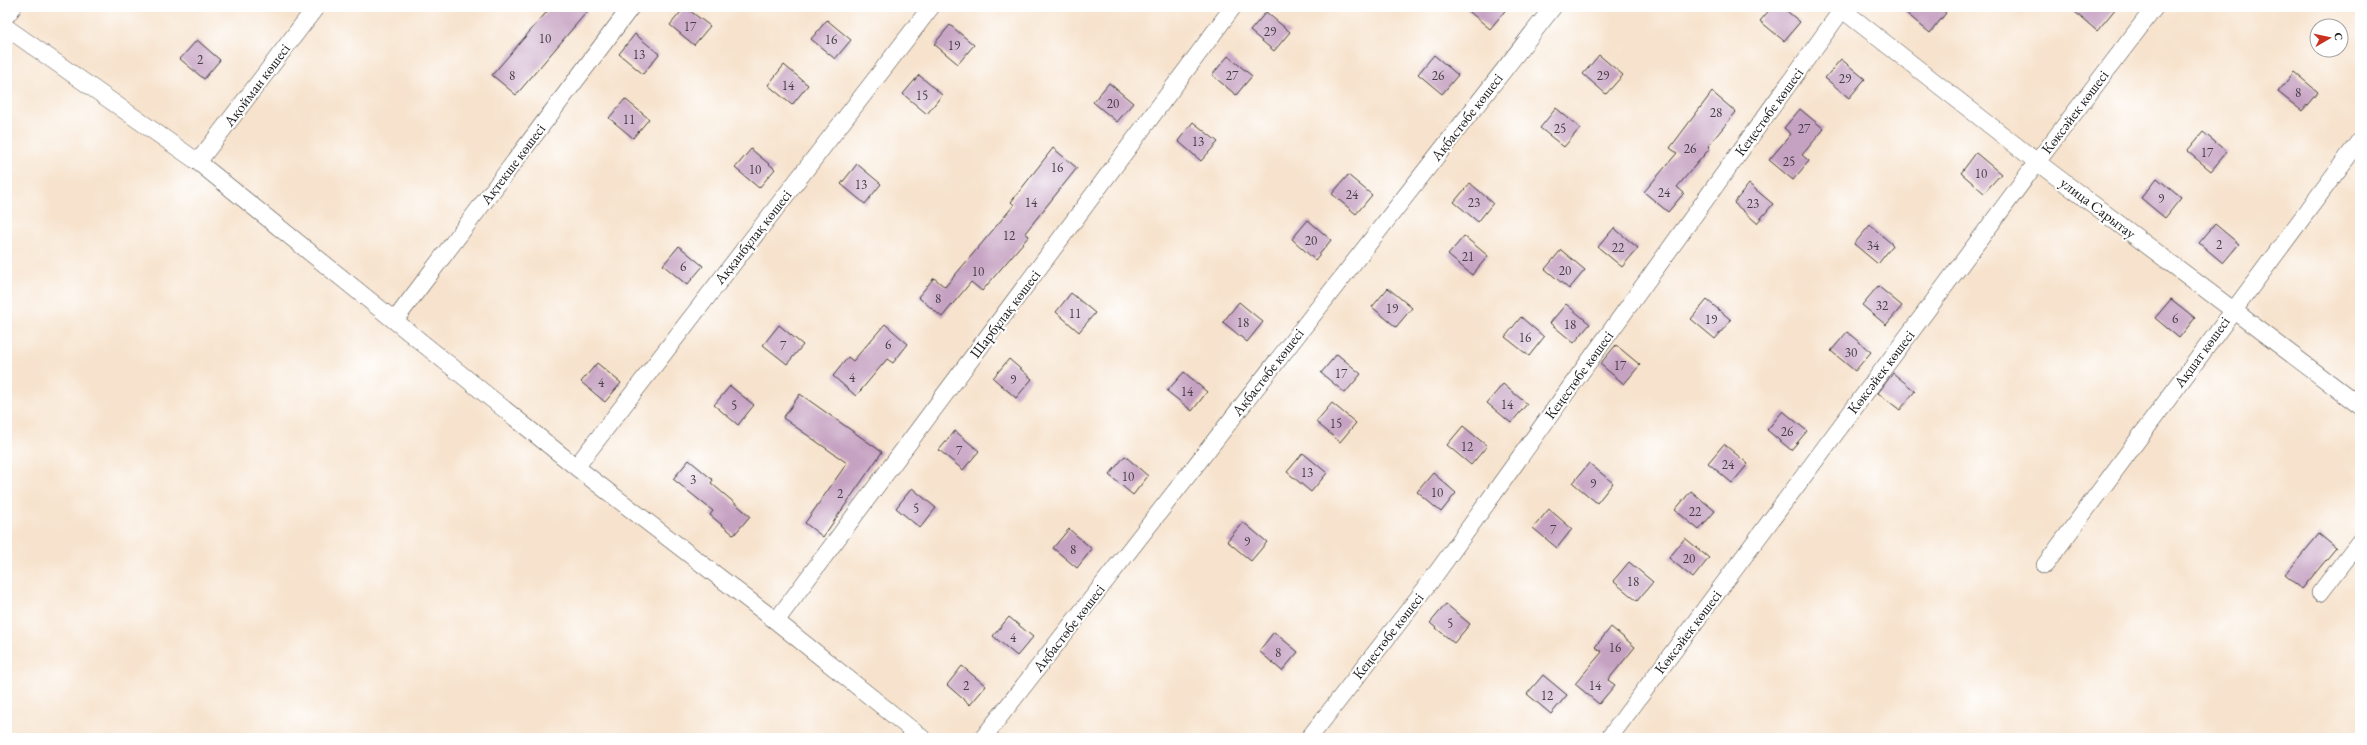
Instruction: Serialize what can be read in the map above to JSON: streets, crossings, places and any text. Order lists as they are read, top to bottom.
{
  "streets": {
    "street": [
      "Ақойман көшесі",
      "Кеңестөбе көшесі",
      "Көксәйек көшесі",
      "Ақбастөбе көшесі",
      "Ақтекше көшесі",
      "улица Сарытау",
      "Аққанбұлақ көшесі",
      "Шарбұлақ көшесі",
      "Ақшат көшесі"
    ]
  },
  "crossings": [
    ["Кеңестөбе көшесі", "улица Сарытау"],
    ["Көксәйек көшесі", "улица Сарытау"],
    ["улица Сарытау", "Ақшат көшесі"]
  ],
  "house_numbers": [
    "17",
    "29",
    "10",
    "16",
    "19",
    "13",
    "2",
    "8",
    "27",
    "26",
    "29",
    "29",
    "14",
    "8",
    "15",
    "20",
    "28",
    "11",
    "25",
    "27",
    "13",
    "26",
    "17",
    "25",
    "16",
    "10",
    "10",
    "13",
    "24",
    "24",
    "9",
    "14",
    "23",
    "23",
    "12",
    "20",
    "2",
    "34",
    "22",
    "21",
    "6",
    "20",
    "10",
    "8",
    "32",
    "19",
    "11",
    "6",
    "19",
    "18",
    "18",
    "16",
    "6",
    "7",
    "30",
    "17",
    "17",
    "4",
    "9",
    "4",
    "14",
    "14",
    "5",
    "15",
    "26",
    "12",
    "7",
    "24",
    "13",
    "10",
    "3",
    "9",
    "10",
    "2",
    "5",
    "22",
    "7",
    "9",
    "8",
    "20",
    "18",
    "5",
    "4",
    "16",
    "8",
    "2",
    "14",
    "12"
  ],
  "north": "right"
}
